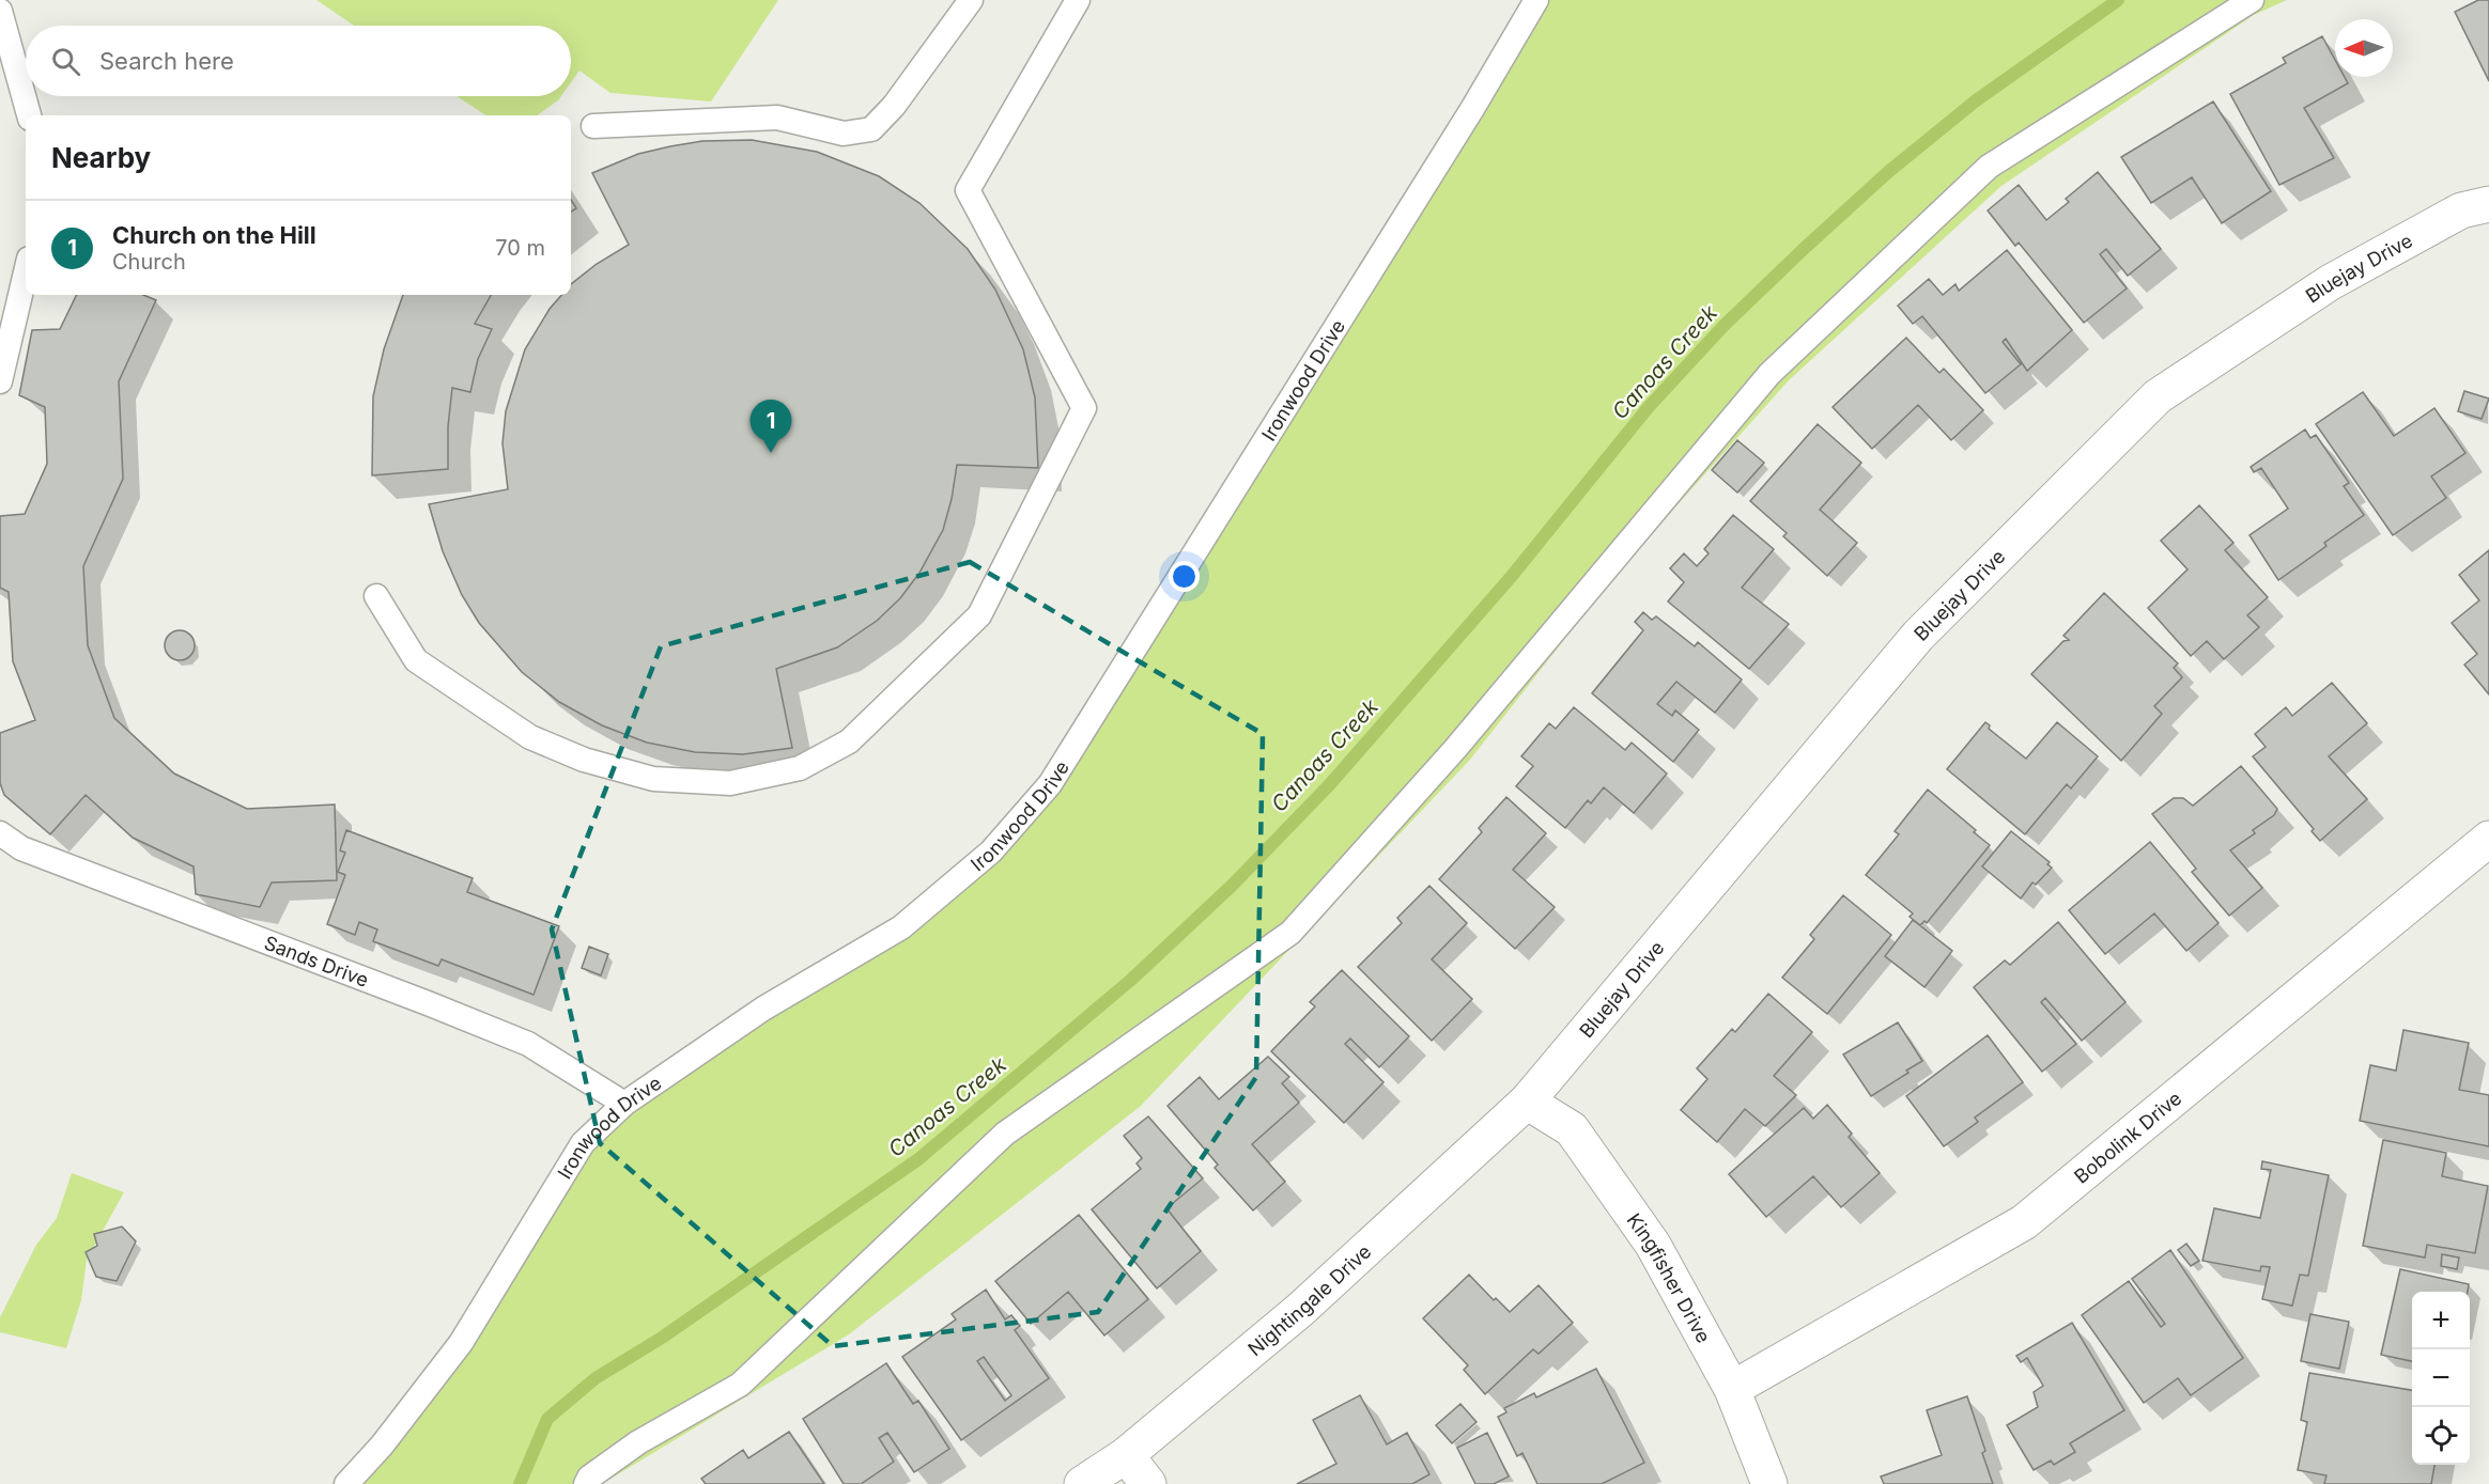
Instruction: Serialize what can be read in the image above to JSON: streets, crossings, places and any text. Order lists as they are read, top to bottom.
{
  "streets": {
    "street": [
      "Bluejay Drive",
      "Bobolink Drive",
      "Kingfisher Drive",
      "Nightingale Drive"
    ],
    "lane": ["Ironwood Drive", "Sands Drive"]
  },
  "crossings": [
    ["Bluejay Drive", "Kingfisher Drive"],
    ["Bluejay Drive", "Nightingale Drive"],
    ["Ironwood Drive", "Sands Drive"],
    ["Bobolink Drive", "Kingfisher Drive"],
    ["Kingfisher Drive", "Nightingale Drive"]
  ],
  "water": ["Canoas Creek"],
  "north": "left",
  "page": {
    "search": "Search here",
    "heading": "Nearby",
    "list": [
      {
        "mark": "1",
        "name": "Church on the Hill",
        "note": "Church",
        "value": "70 m"
      }
    ],
    "pins": "1",
    "map_buttons": ["+", "−"]
  }
}
